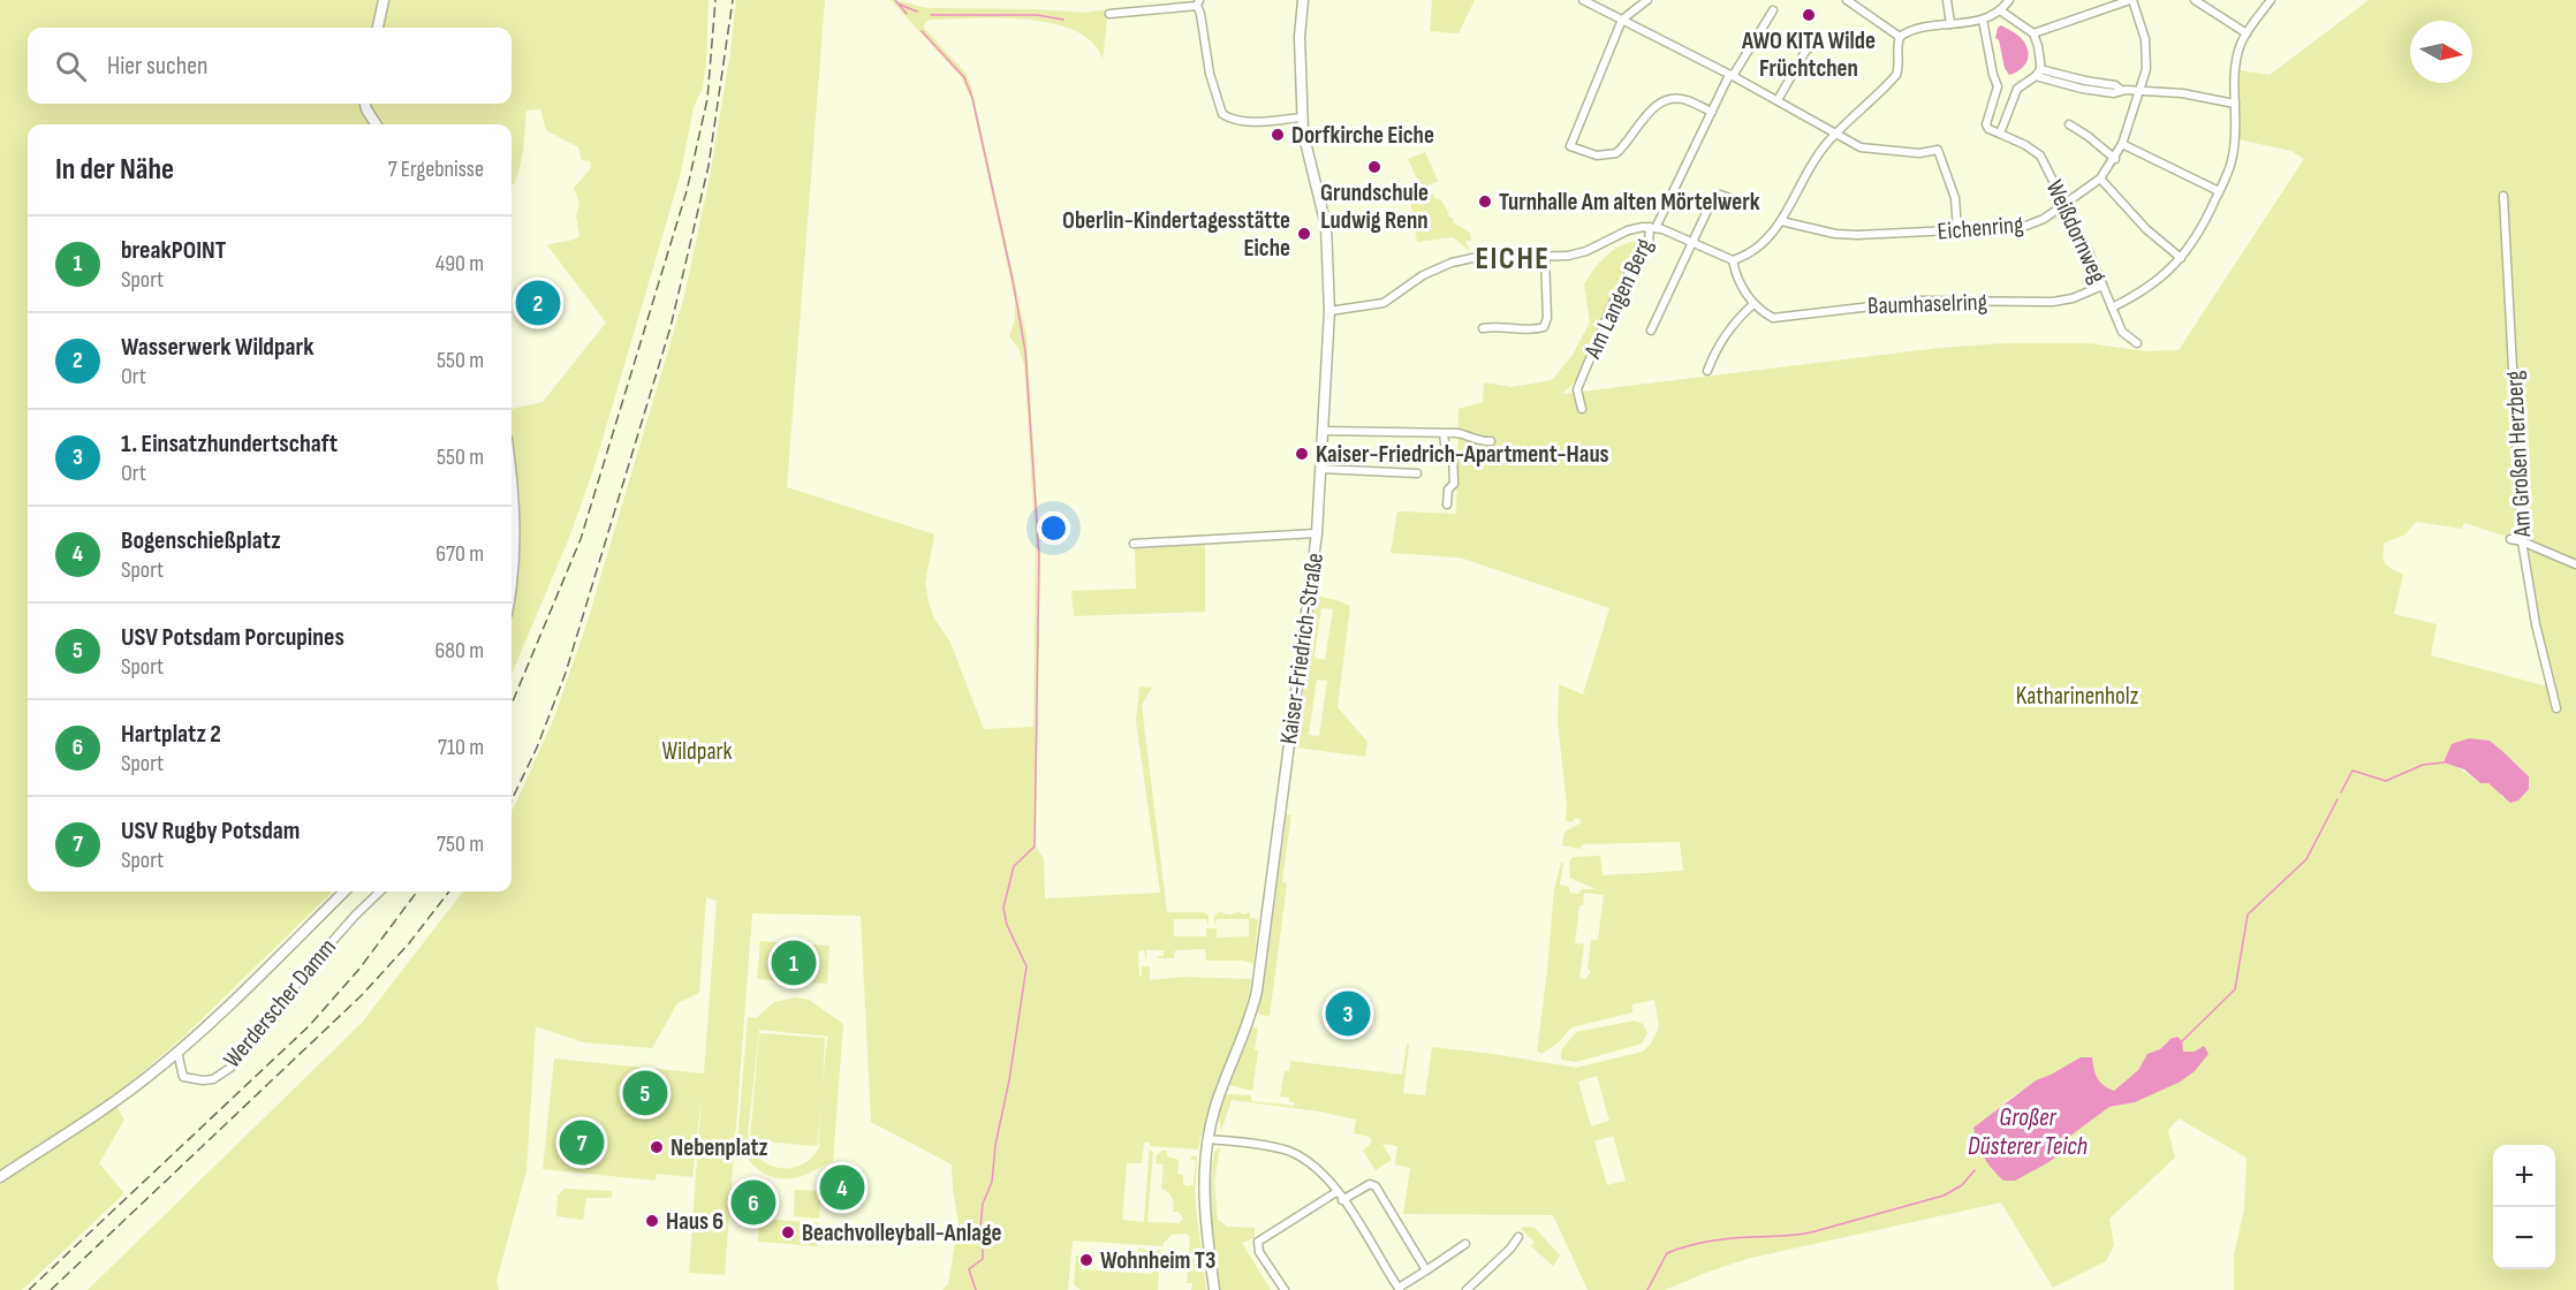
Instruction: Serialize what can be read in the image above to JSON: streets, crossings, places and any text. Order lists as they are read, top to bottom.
{
  "streets": {
    "street": [
      "Eichenring",
      "Weißdornweg",
      "Am Langen Berg",
      "Baumhaselring",
      "Am Großen Herzberg",
      "Kaiser-Friedrich-Straße",
      "Werderscher Damm"
    ]
  },
  "crossings": [
    ["Eichenring", "Weißdornweg"],
    ["Weißdornweg", "Baumhaselring"]
  ],
  "districts": ["EICHE"],
  "water": ["Großer Düsterer Teich"],
  "parks": ["Katharinenholz", "Wildpark"],
  "places": [
    "AWO KITA Wilde Früchtchen",
    "Dorfkirche Eiche",
    "Grundschule Ludwig Renn",
    "Turnhalle Am alten Mörtelwerk",
    "Oberlin-Kindertagesstätte Eiche",
    "Kaiser-Friedrich-Apartment-Haus",
    "Nebenplatz",
    "Haus 6",
    "Beachvolleyball-Anlage",
    "Wohnheim T3"
  ],
  "north": "right",
  "page": {
    "search": "Hier suchen",
    "heading": ["In der Nähe", "7 Ergebnisse"],
    "list": [
      {
        "mark": "1",
        "name": "breakPOINT",
        "note": "Sport",
        "value": "490 m"
      },
      {
        "mark": "2",
        "name": "Wasserwerk Wildpark",
        "note": "Ort",
        "value": "550 m"
      },
      {
        "mark": "3",
        "name": "1. Einsatzhundertschaft",
        "note": "Ort",
        "value": "550 m"
      },
      {
        "mark": "4",
        "name": "Bogenschießplatz",
        "note": "Sport",
        "value": "670 m"
      },
      {
        "mark": "5",
        "name": "USV Potsdam Porcupines",
        "note": "Sport",
        "value": "680 m"
      },
      {
        "mark": "6",
        "name": "Hartplatz 2",
        "note": "Sport",
        "value": "710 m"
      },
      {
        "mark": "7",
        "name": "USV Rugby Potsdam",
        "note": "Sport",
        "value": "750 m"
      }
    ],
    "pins": [
      "2",
      "1",
      "3",
      "5",
      "7",
      "4",
      "6"
    ],
    "map_buttons": ["+", "−"]
  }
}
